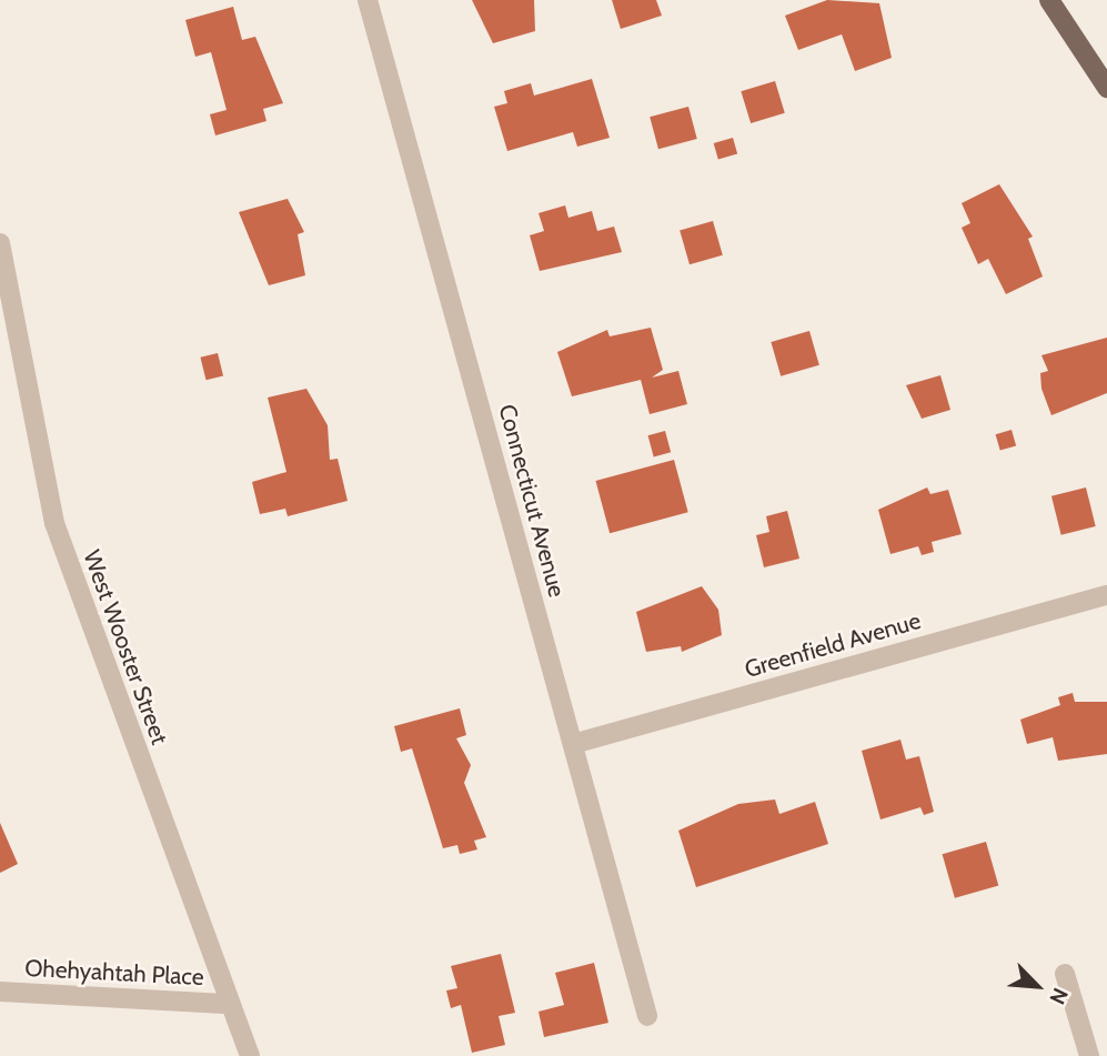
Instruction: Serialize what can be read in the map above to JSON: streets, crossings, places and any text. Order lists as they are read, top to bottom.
{
  "streets": {
    "street": [
      "Connecticut Avenue",
      "Greenfield Avenue",
      "West Wooster Street",
      "Ohehyahtah Place"
    ]
  },
  "crossings": [
    ["Connecticut Avenue", "Greenfield Avenue"],
    ["West Wooster Street", "Ohehyahtah Place"]
  ],
  "north": "bottom right"
}
